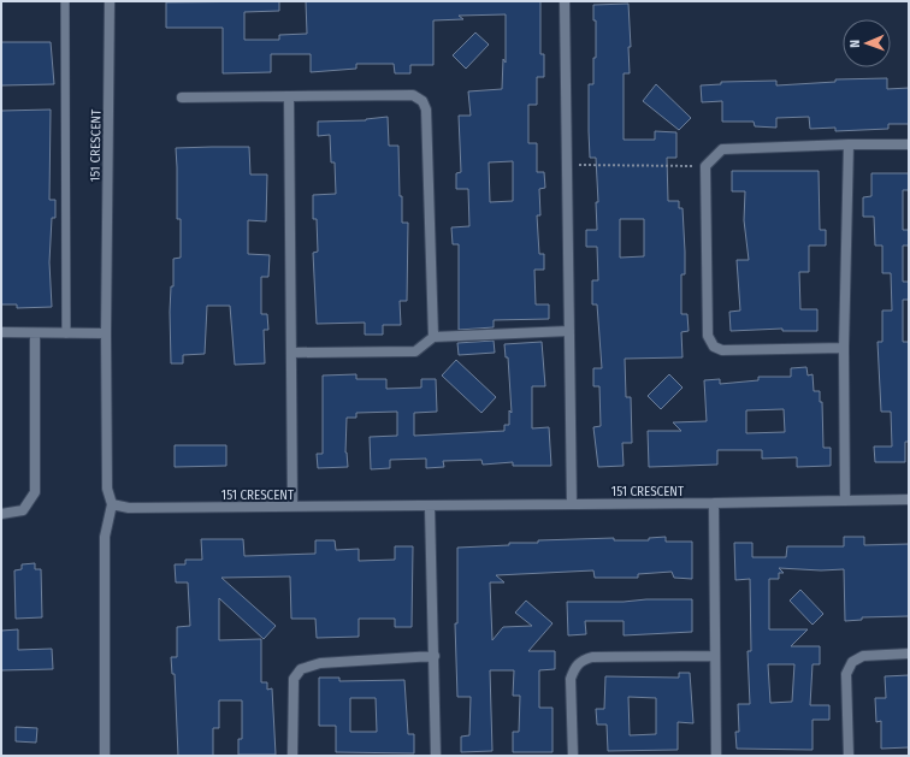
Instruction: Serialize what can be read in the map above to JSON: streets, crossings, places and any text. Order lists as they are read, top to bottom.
{
  "streets": {
    "street": ["151 CRESCENT"]
  },
  "north": "left"
}
